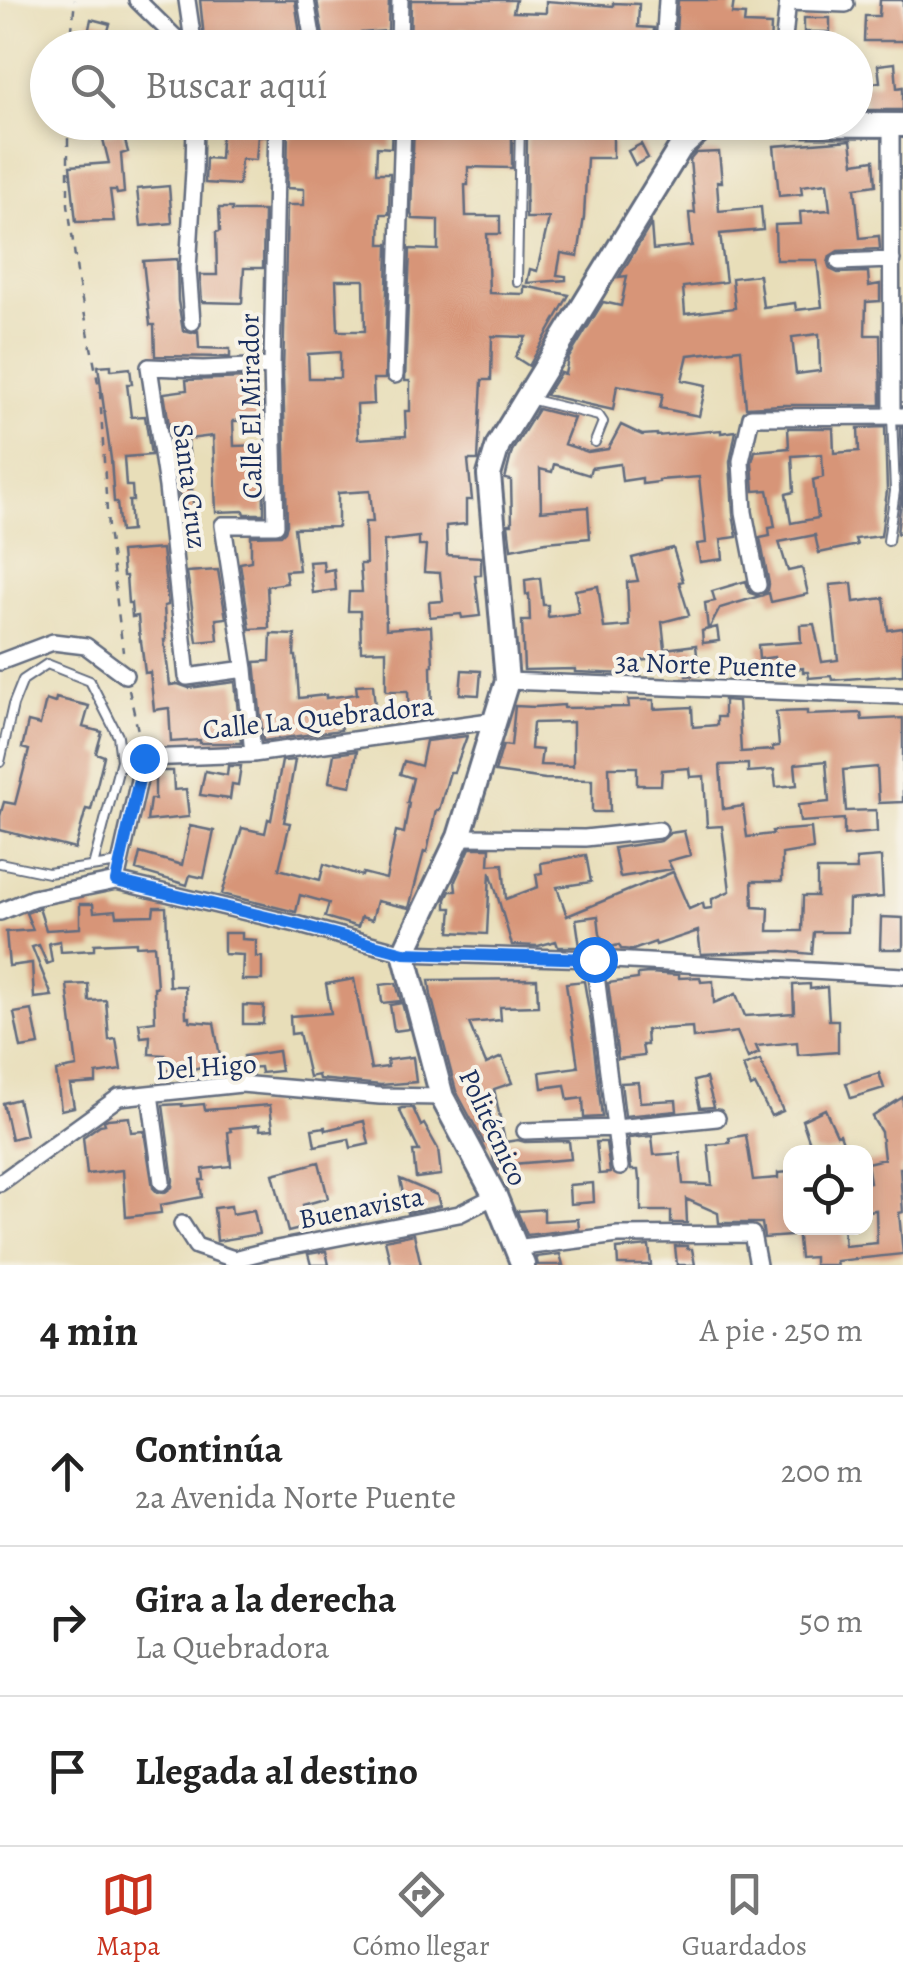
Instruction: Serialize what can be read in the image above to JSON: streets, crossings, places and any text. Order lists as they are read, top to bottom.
{
  "streets": {
    "street": [
      "Calle El Mirador",
      "Santa Cruz",
      "3a Norte Puente",
      "Calle La Quebradora",
      "Del Higo",
      "Politécnico",
      "Buenavista"
    ]
  },
  "crossings": [
    ["Calle El Mirador", "Santa Cruz"],
    ["Calle El Mirador", "Calle La Quebradora"],
    ["Del Higo", "Politécnico"],
    ["Politécnico", "Buenavista"]
  ],
  "page": {
    "search": "Buscar aquí",
    "heading": ["4 min", "A pie · 250 m"],
    "list": [
      ["Continúa", "2a Avenida Norte Puente", "200 m"],
      ["Gira a la derecha", "La Quebradora", "50 m"],
      "Llegada al destino"
    ],
    "nav": ["Mapa", "Cómo llegar", "Guardados"]
  }
}
